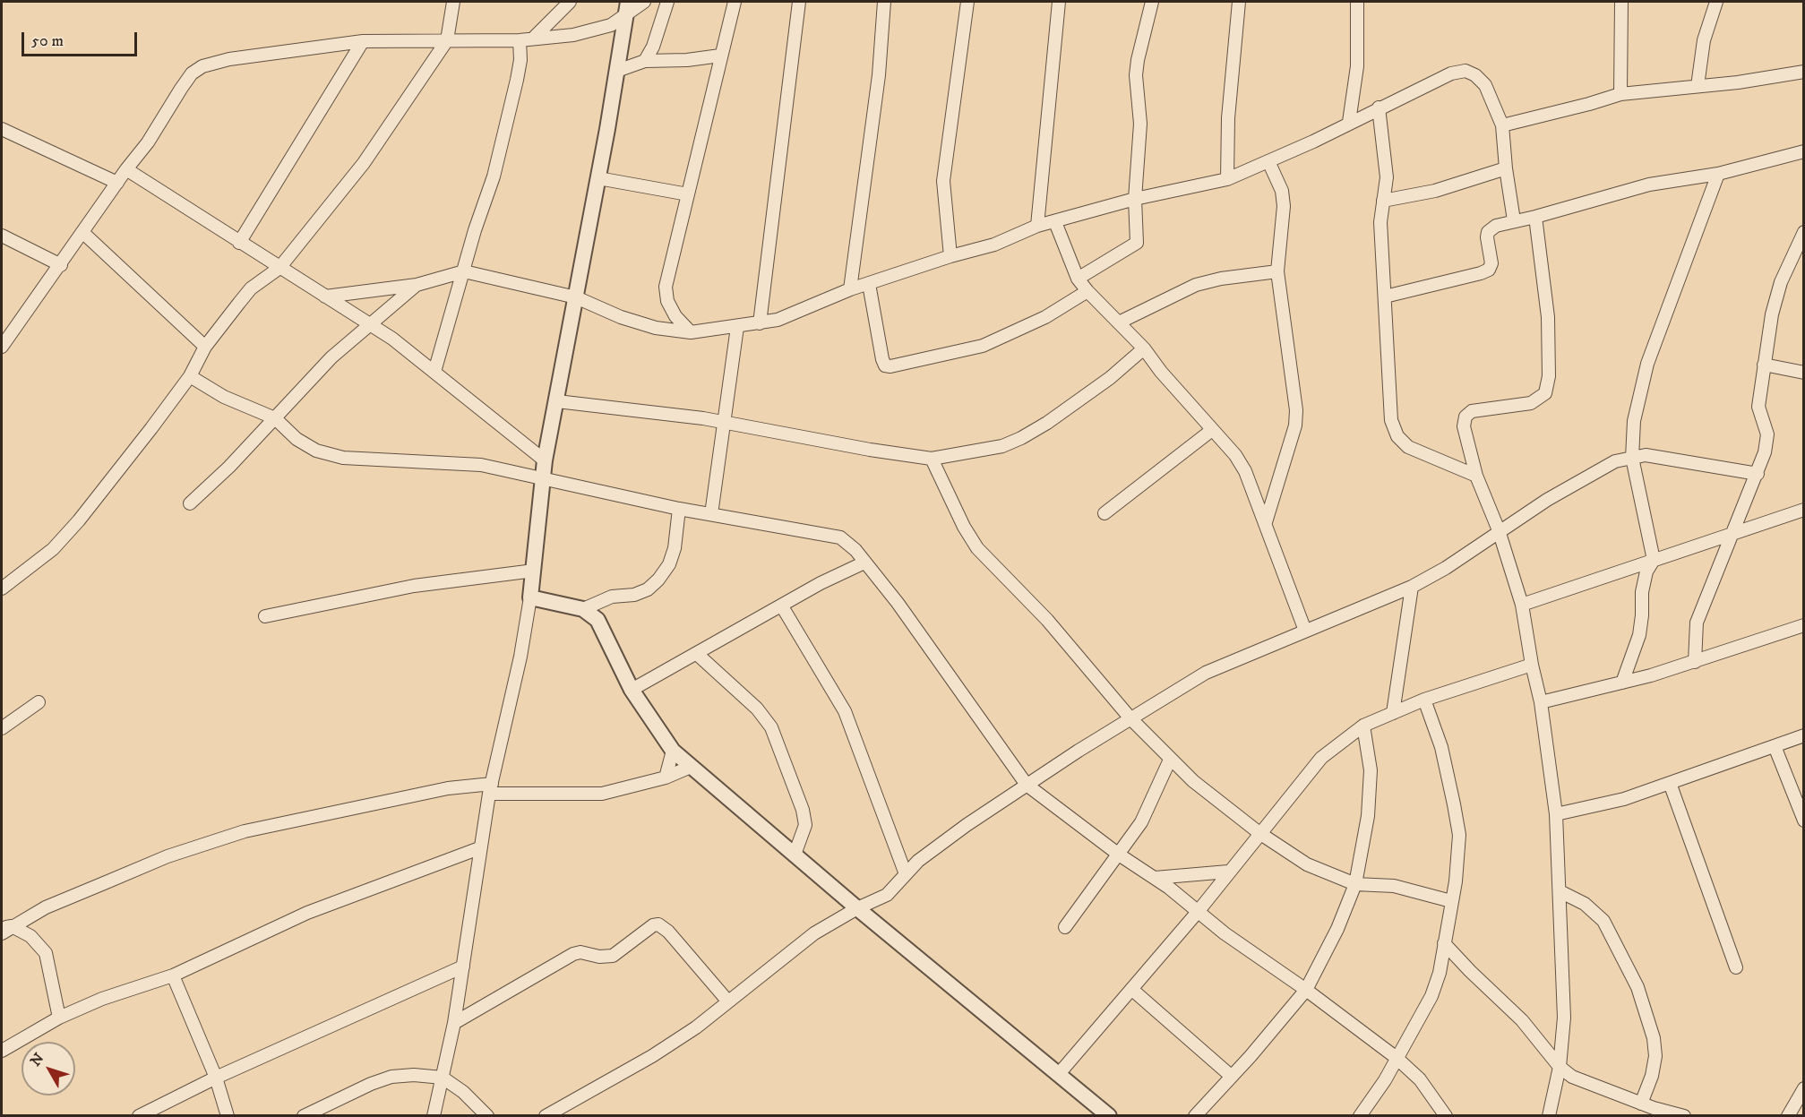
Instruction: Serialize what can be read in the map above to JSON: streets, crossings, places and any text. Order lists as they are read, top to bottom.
{
  "scale_bar": "50 m",
  "north": "top left"
}
